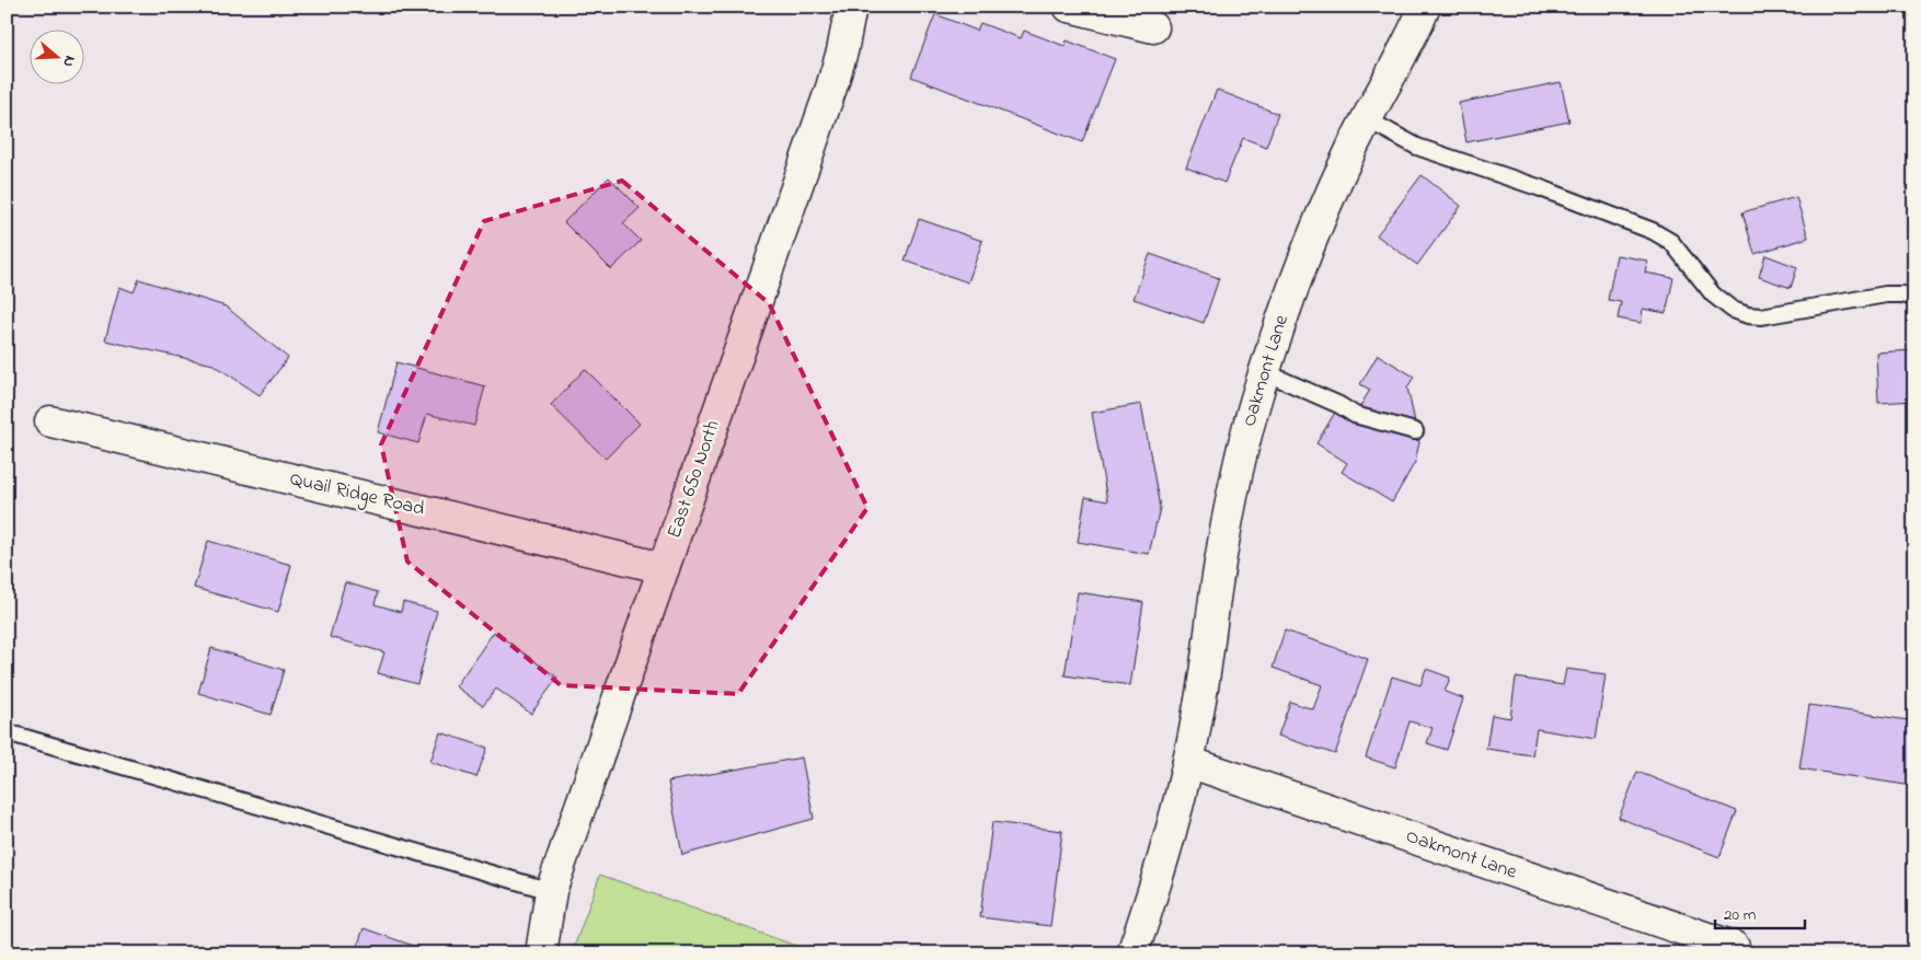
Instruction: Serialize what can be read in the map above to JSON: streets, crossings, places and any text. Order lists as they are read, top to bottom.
{
  "streets": {
    "street": ["Oakmont Lane", "East 650 North", "Quail Ridge Road"]
  },
  "crossings": [
    ["East 650 North", "Quail Ridge Road"]
  ],
  "scale_bar": "20 m",
  "north": "right"
}
